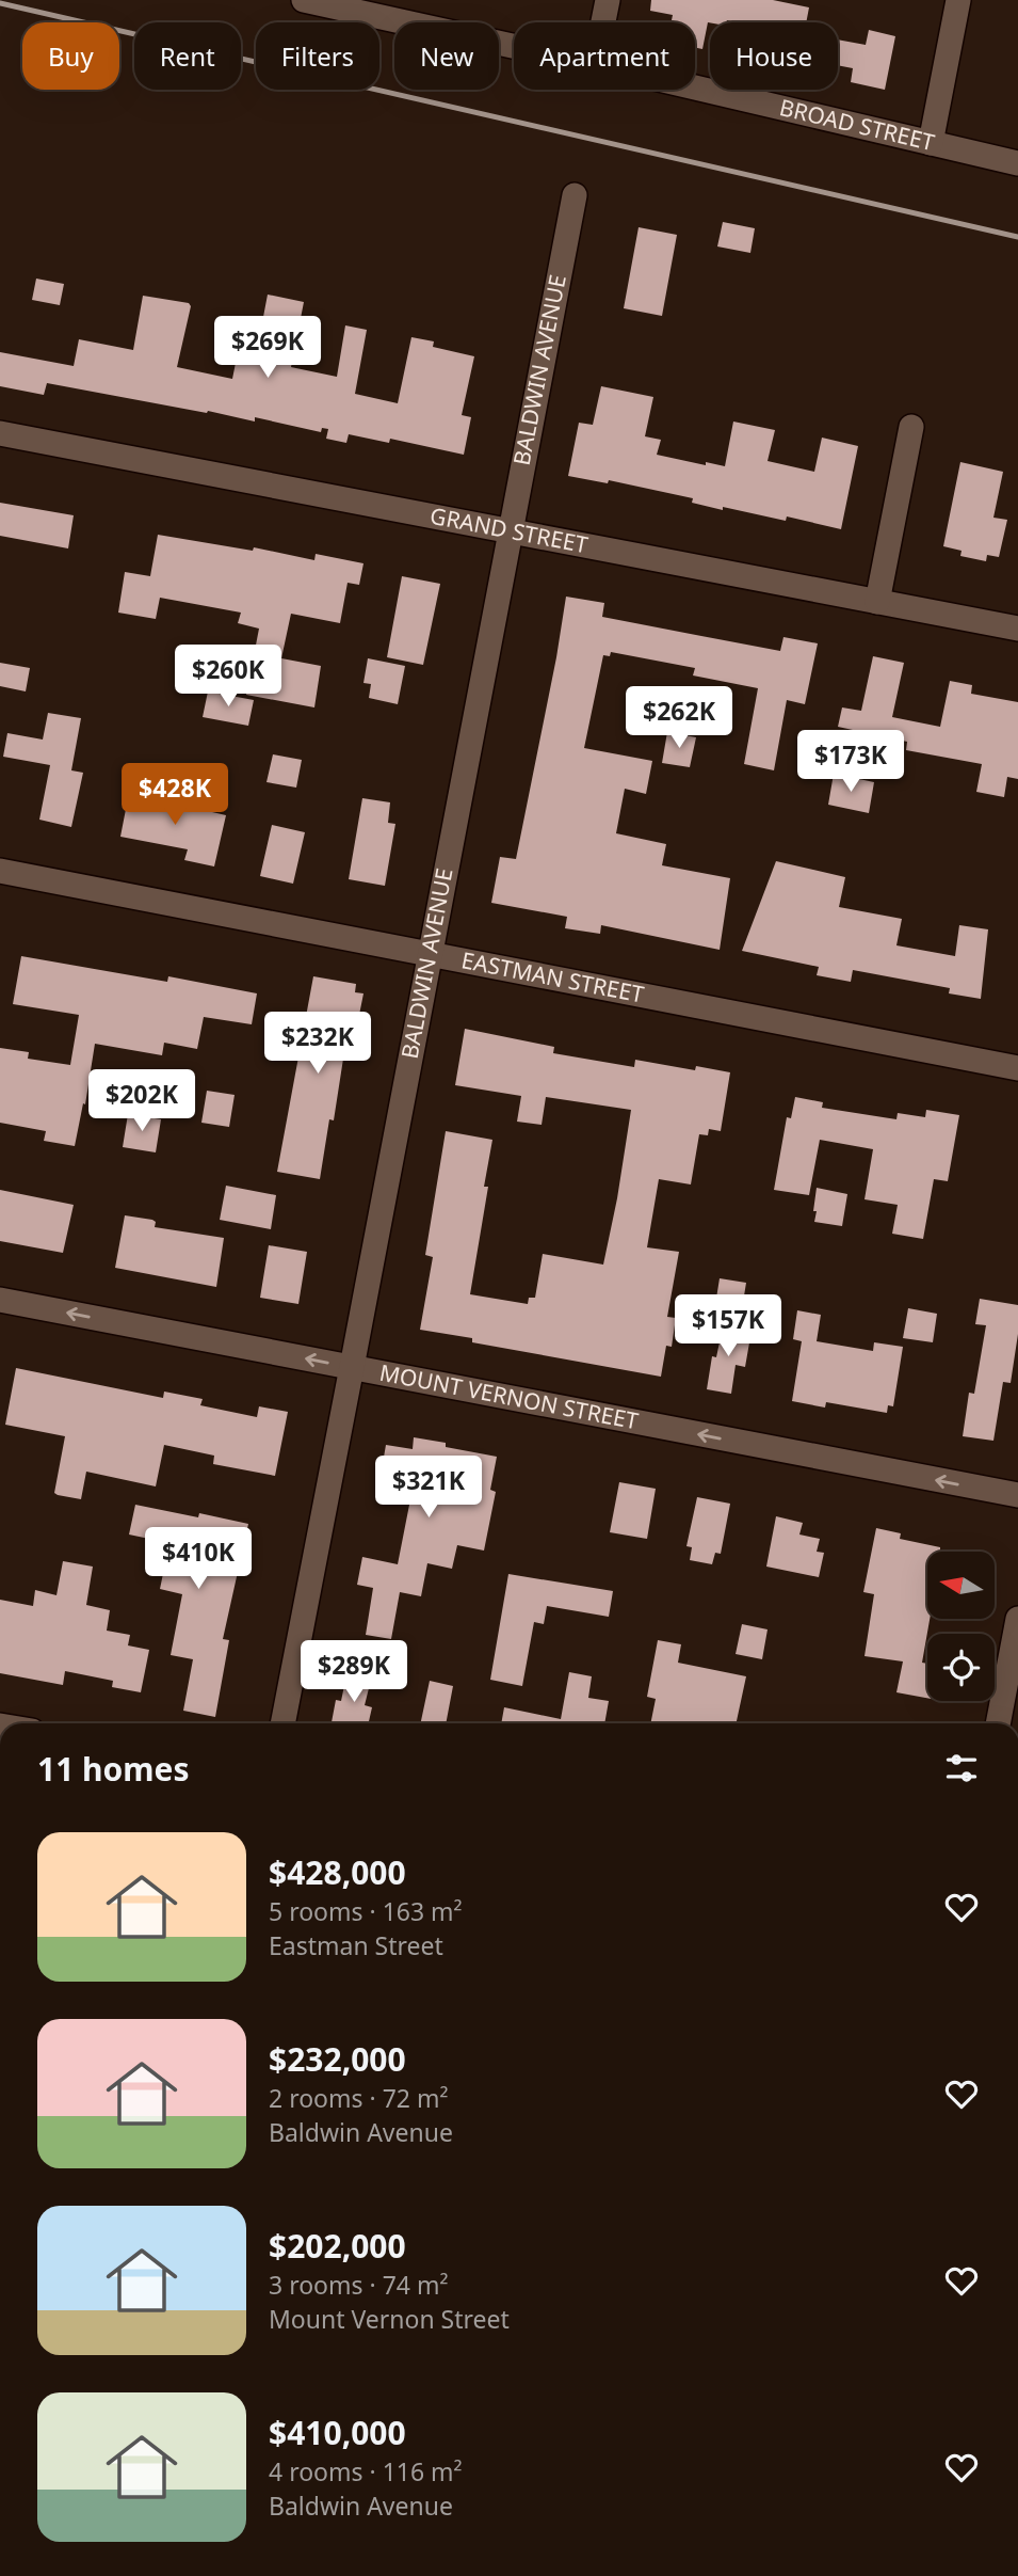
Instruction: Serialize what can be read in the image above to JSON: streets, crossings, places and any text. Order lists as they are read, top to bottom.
{
  "streets": {
    "street": [
      "BROAD STREET",
      "BALDWIN AVENUE",
      "GRAND STREET",
      "EASTMAN STREET",
      "MOUNT VERNON STREET"
    ]
  },
  "crossings": [
    ["BALDWIN AVENUE", "GRAND STREET"],
    ["BALDWIN AVENUE", "EASTMAN STREET"],
    ["BALDWIN AVENUE", "MOUNT VERNON STREET"]
  ],
  "one_way": ["MOUNT VERNON STREET"],
  "north": "left",
  "page": {
    "chip": [
      "Buy",
      "Rent",
      "Filters",
      "New",
      "Apartment",
      "House"
    ],
    "price": [
      "$269K",
      "$260K",
      "$262K",
      "$173K",
      "$428K",
      "$232K",
      "$202K",
      "$157K",
      "$321K",
      "$410K",
      "$289K"
    ],
    "heading": "11 homes",
    "list": [
      {
        "name": "$428,000",
        "note": "5 rooms · 163 m² · Eastman Street"
      },
      {
        "name": "$232,000",
        "note": "2 rooms · 72 m² · Baldwin Avenue"
      },
      {
        "name": "$202,000",
        "note": "3 rooms · 74 m² · Mount Vernon Street"
      },
      {
        "name": "$410,000",
        "note": "4 rooms · 116 m² · Baldwin Avenue"
      }
    ]
  }
}
